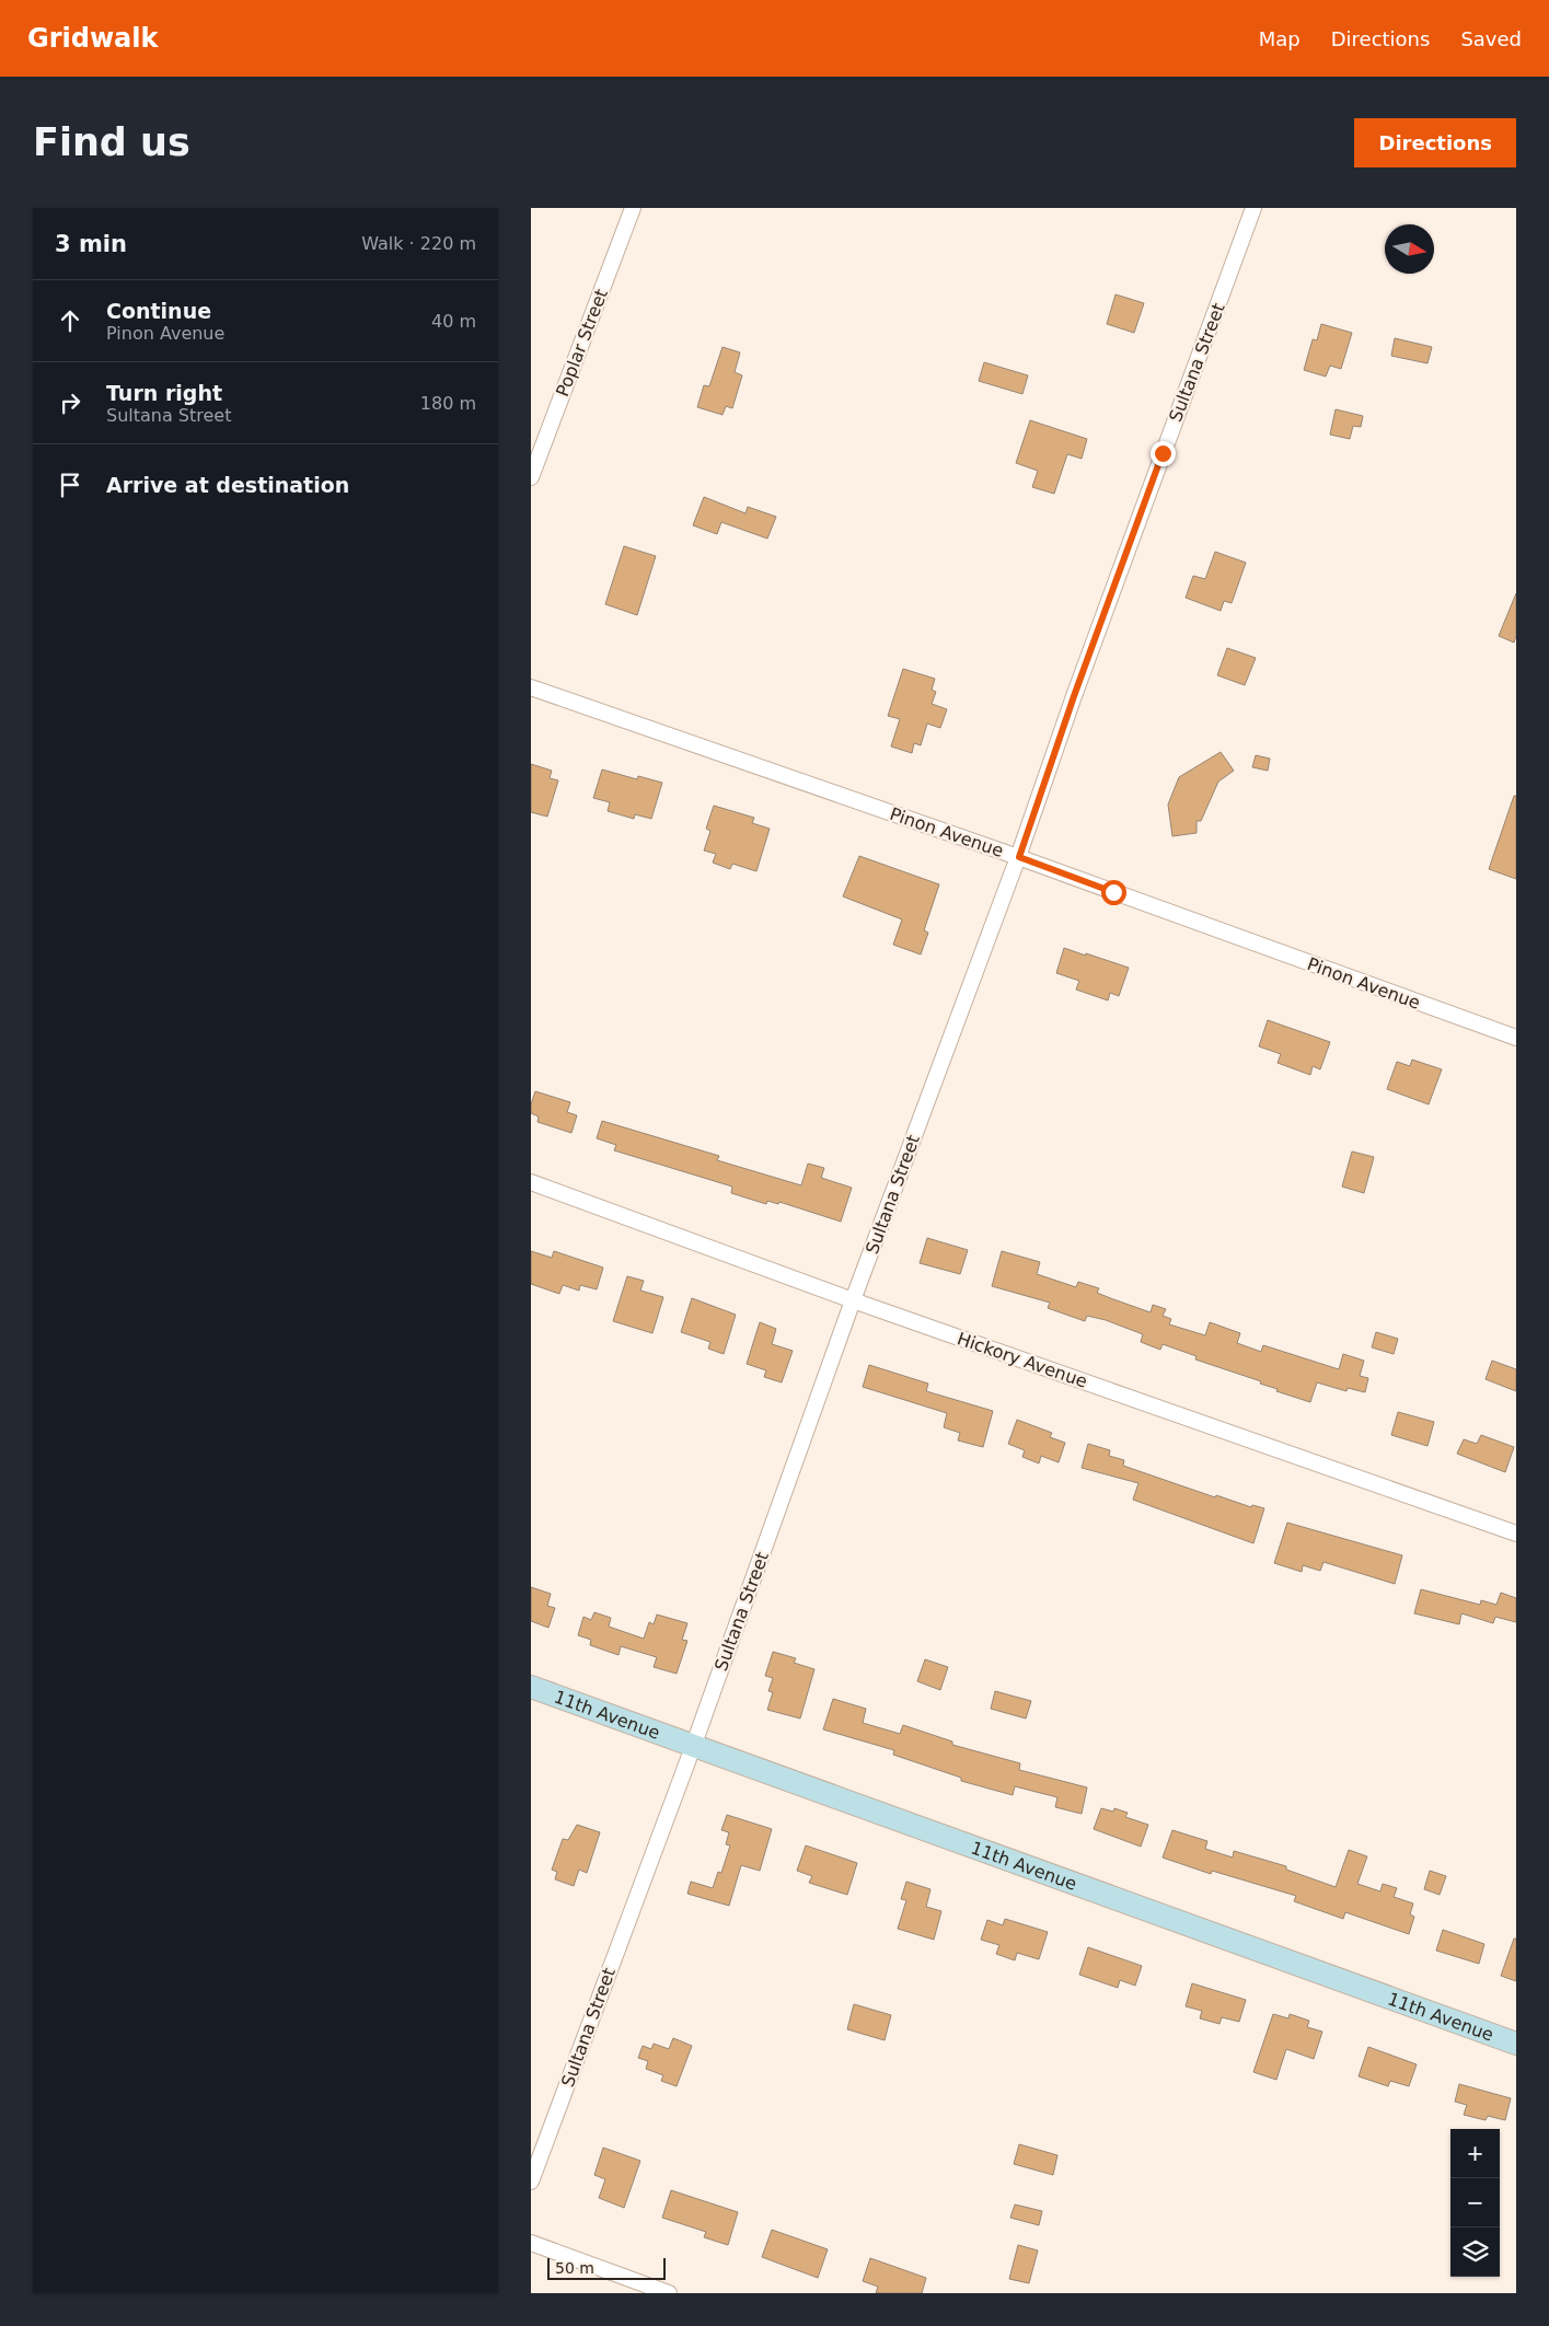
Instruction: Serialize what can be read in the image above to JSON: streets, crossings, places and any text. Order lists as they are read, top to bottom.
{
  "streets": {
    "main road": ["11th Avenue"],
    "street": [
      "Poplar Street",
      "Sultana Street",
      "Pinon Avenue",
      "Hickory Avenue"
    ]
  },
  "crossings": [
    ["Sultana Street", "Pinon Avenue"],
    ["Sultana Street", "Hickory Avenue"],
    ["Sultana Street", "11th Avenue"]
  ],
  "scale_bar": "50 m",
  "north": "right",
  "page": {
    "header": "Gridwalk",
    "nav": ["Map", "Directions", "Saved"],
    "buttons": "Directions",
    "title": "Find us",
    "heading": ["3 min", "Walk · 220 m"],
    "list": [
      ["Continue", "Pinon Avenue", "40 m"],
      ["Turn right", "Sultana Street", "180 m"],
      "Arrive at destination"
    ],
    "map_buttons": ["+", "−"],
    "scale": "50 m"
  }
}
